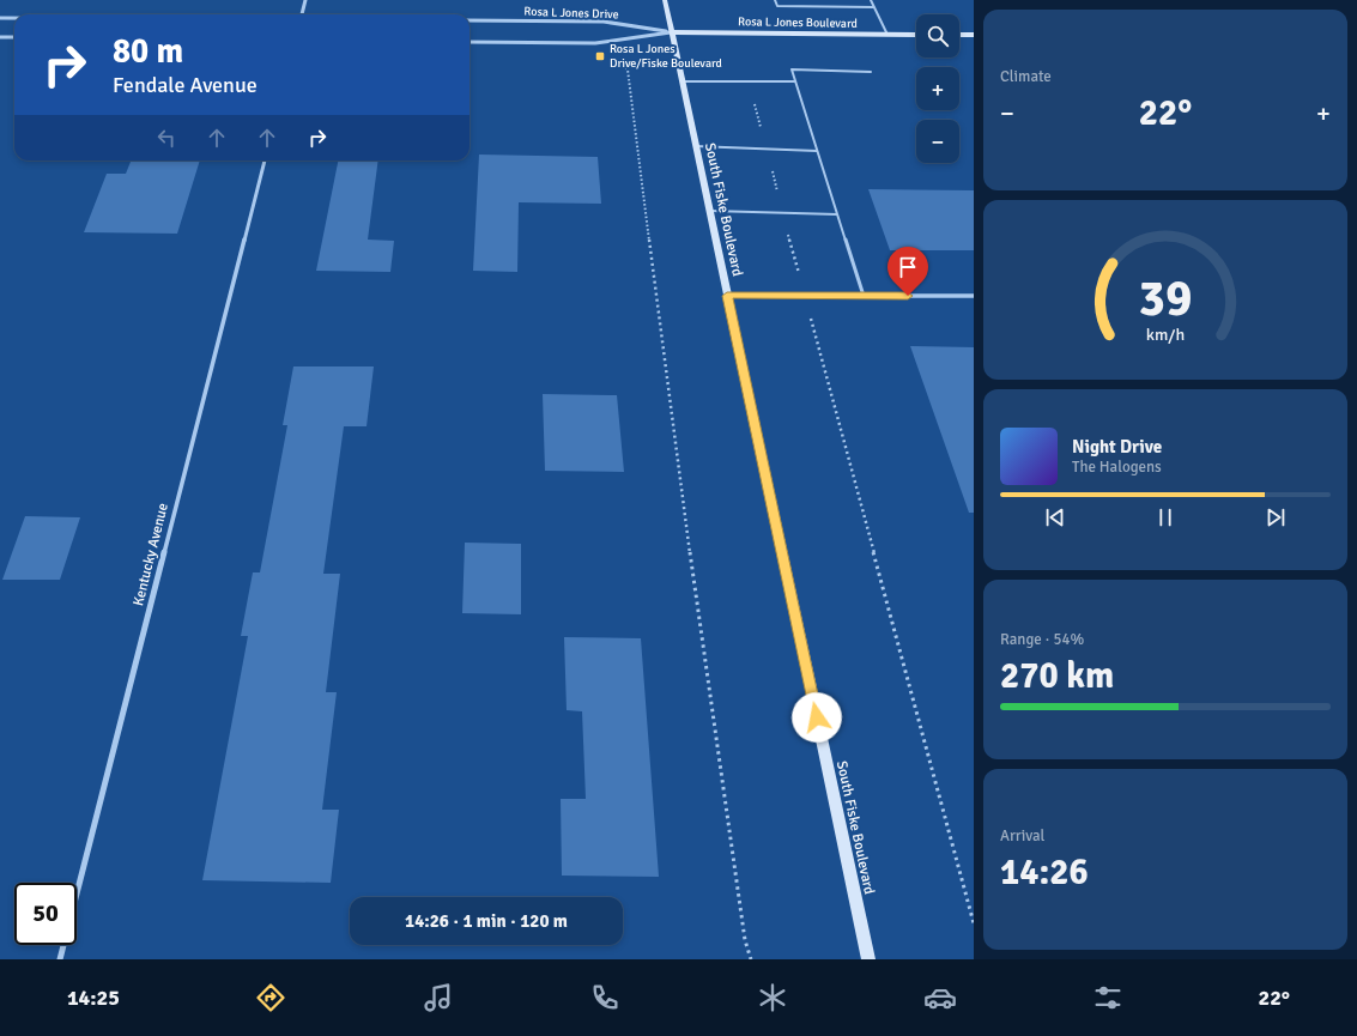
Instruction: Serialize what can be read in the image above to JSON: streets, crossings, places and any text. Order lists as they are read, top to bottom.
{
  "streets": {
    "main road": ["Rosa L Jones Boulevard", "South Fiske Boulevard"],
    "street": ["Rosa L Jones Drive", "Kentucky Avenue"]
  },
  "crossings": [
    ["Rosa L Jones Drive", "Rosa L Jones Boulevard"],
    ["Rosa L Jones Drive", "South Fiske Boulevard"],
    ["Rosa L Jones Boulevard", "South Fiske Boulevard"]
  ],
  "places": {
    "transit": ["Rosa L Jones Drive/Fiske Boulevard"]
  },
  "page": {
    "tile": [
      "Climate",
      ["Range · 54%", "270 km"],
      ["Arrival", "14:26"]
    ],
    "map_buttons": ["+", "−"],
    "turn": ["80 m", "Fendale Avenue"],
    "heat": ["−", "22°", "+"],
    "song": ["Night Drive", "The Halogens"],
    "limit": "50",
    "trip": "14:26 · 1 min · 120 m",
    "tabs": ["14:25", "22°"],
    "gauge": ["39", "km/h"]
  }
}
